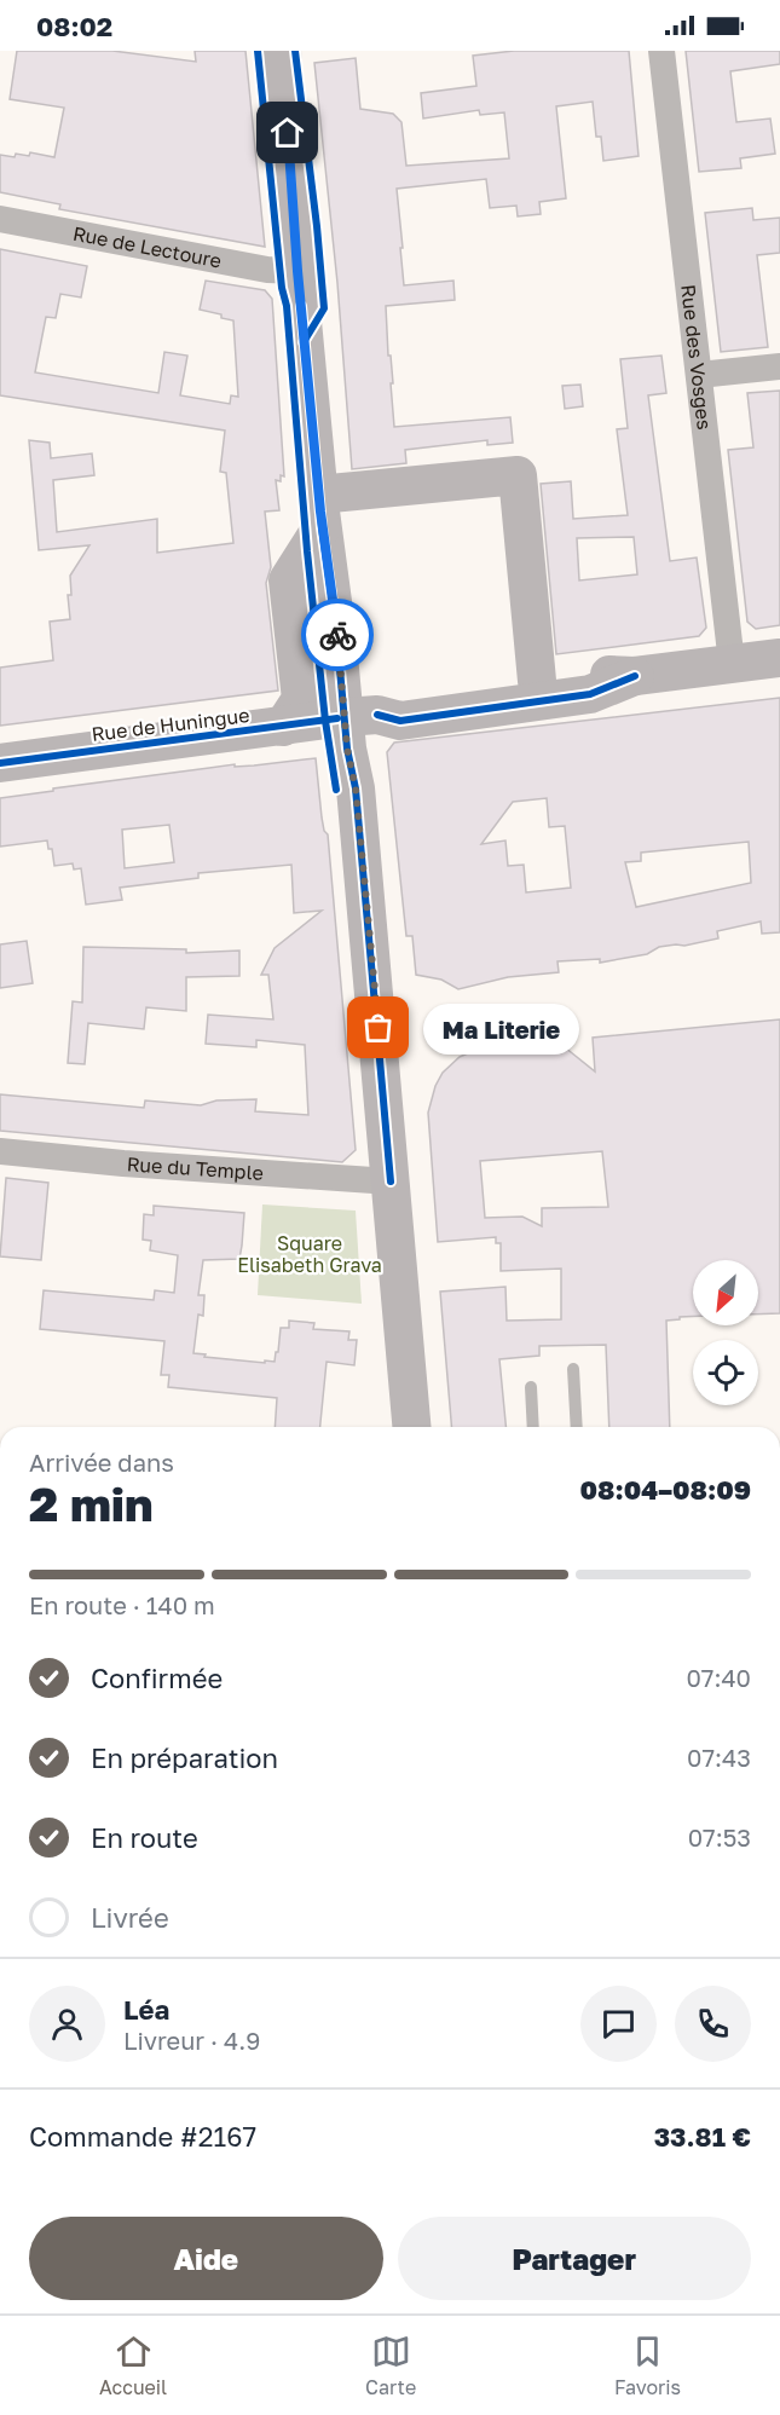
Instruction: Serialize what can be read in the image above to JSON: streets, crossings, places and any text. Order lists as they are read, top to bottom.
{
  "streets": {
    "main road": ["Rue de Huningue"],
    "street": ["Rue de Lectoure", "Rue des Vosges", "Rue du Temple"]
  },
  "parks": ["Square Elisabeth Grava"],
  "places": ["Ma Literie"],
  "north": "bottom left",
  "page": {
    "status": "08:02",
    "bubble": "Ma Literie",
    "heading": ["2 min", "Arrivée dans", "08:04–08:09"],
    "panel": [
      "Léa",
      "Livreur · 4.9",
      "Commande #2167",
      "33.81 €"
    ],
    "bar": "En route · 140 m",
    "list": [
      ["Confirmée", "07:40"],
      ["En préparation", "07:43"],
      ["En route", "07:53"],
      "Livrée"
    ],
    "buttons": ["Aide", "Partager"],
    "tabs": ["Accueil", "Carte", "Favoris"]
  }
}
